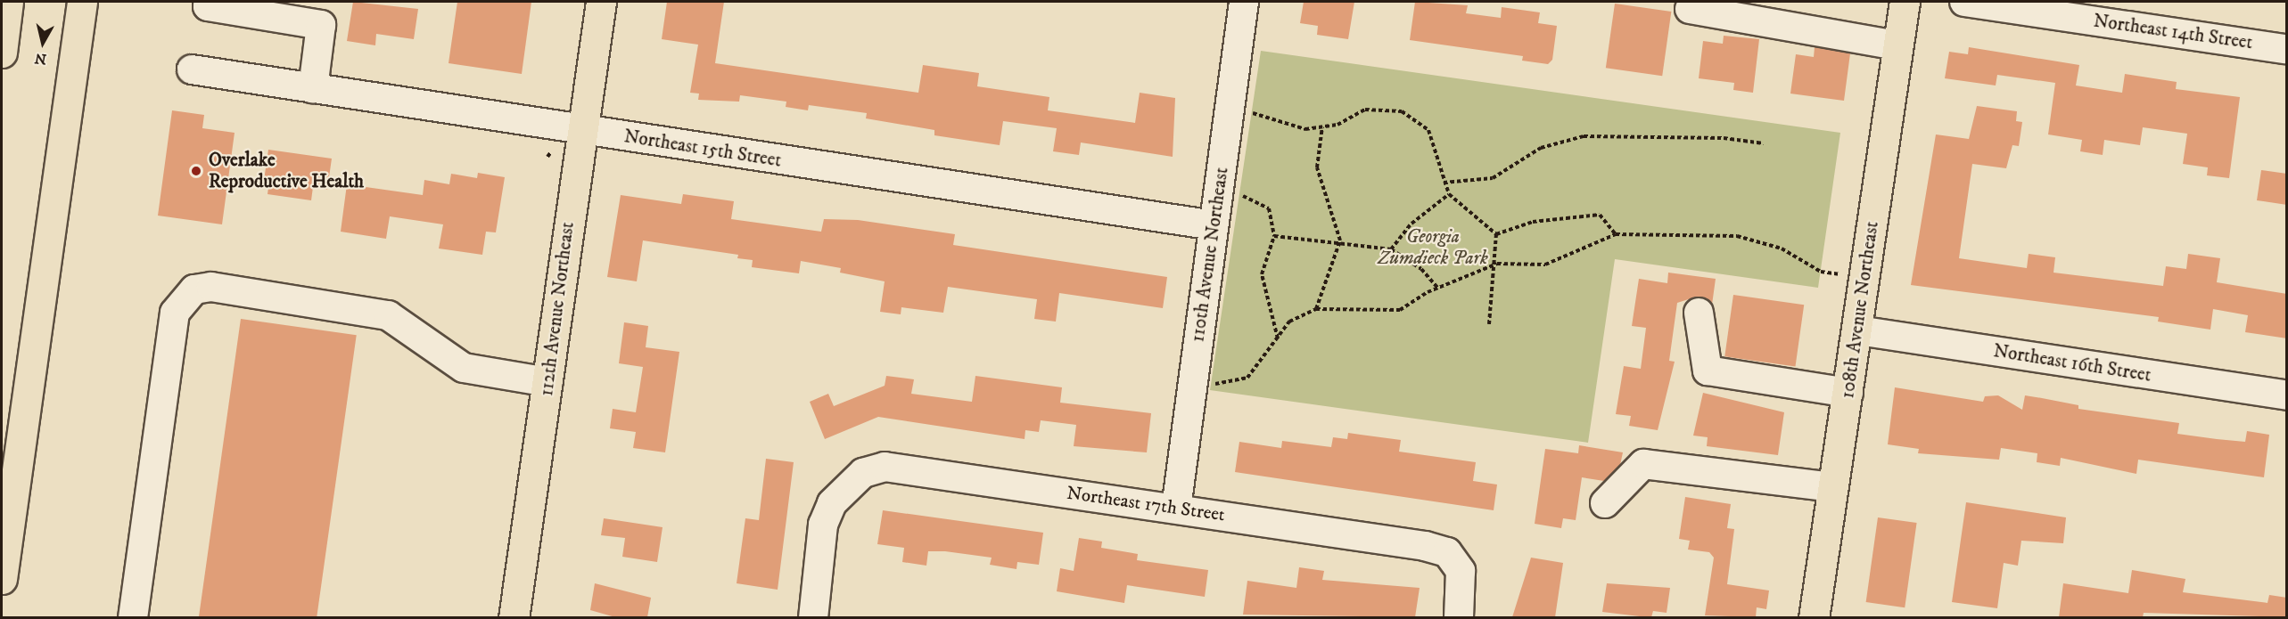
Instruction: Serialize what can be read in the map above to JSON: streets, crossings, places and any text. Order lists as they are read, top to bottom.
{
  "streets": {
    "main road": ["112th Avenue Northeast", "108th Avenue Northeast"],
    "street": [
      "Northeast 14th Street",
      "Northeast 15th Street",
      "110th Avenue Northeast",
      "Northeast 16th Street",
      "Northeast 17th Street"
    ]
  },
  "crossings": [
    ["Northeast 15th Street", "110th Avenue Northeast"],
    ["Northeast 15th Street", "112th Avenue Northeast"],
    ["110th Avenue Northeast", "Northeast 17th Street"],
    ["108th Avenue Northeast", "Northeast 16th Street"]
  ],
  "parks": ["Georgia Zumdieck Park"],
  "places": ["Overlake Reproductive Health"],
  "north": "bottom"
}
